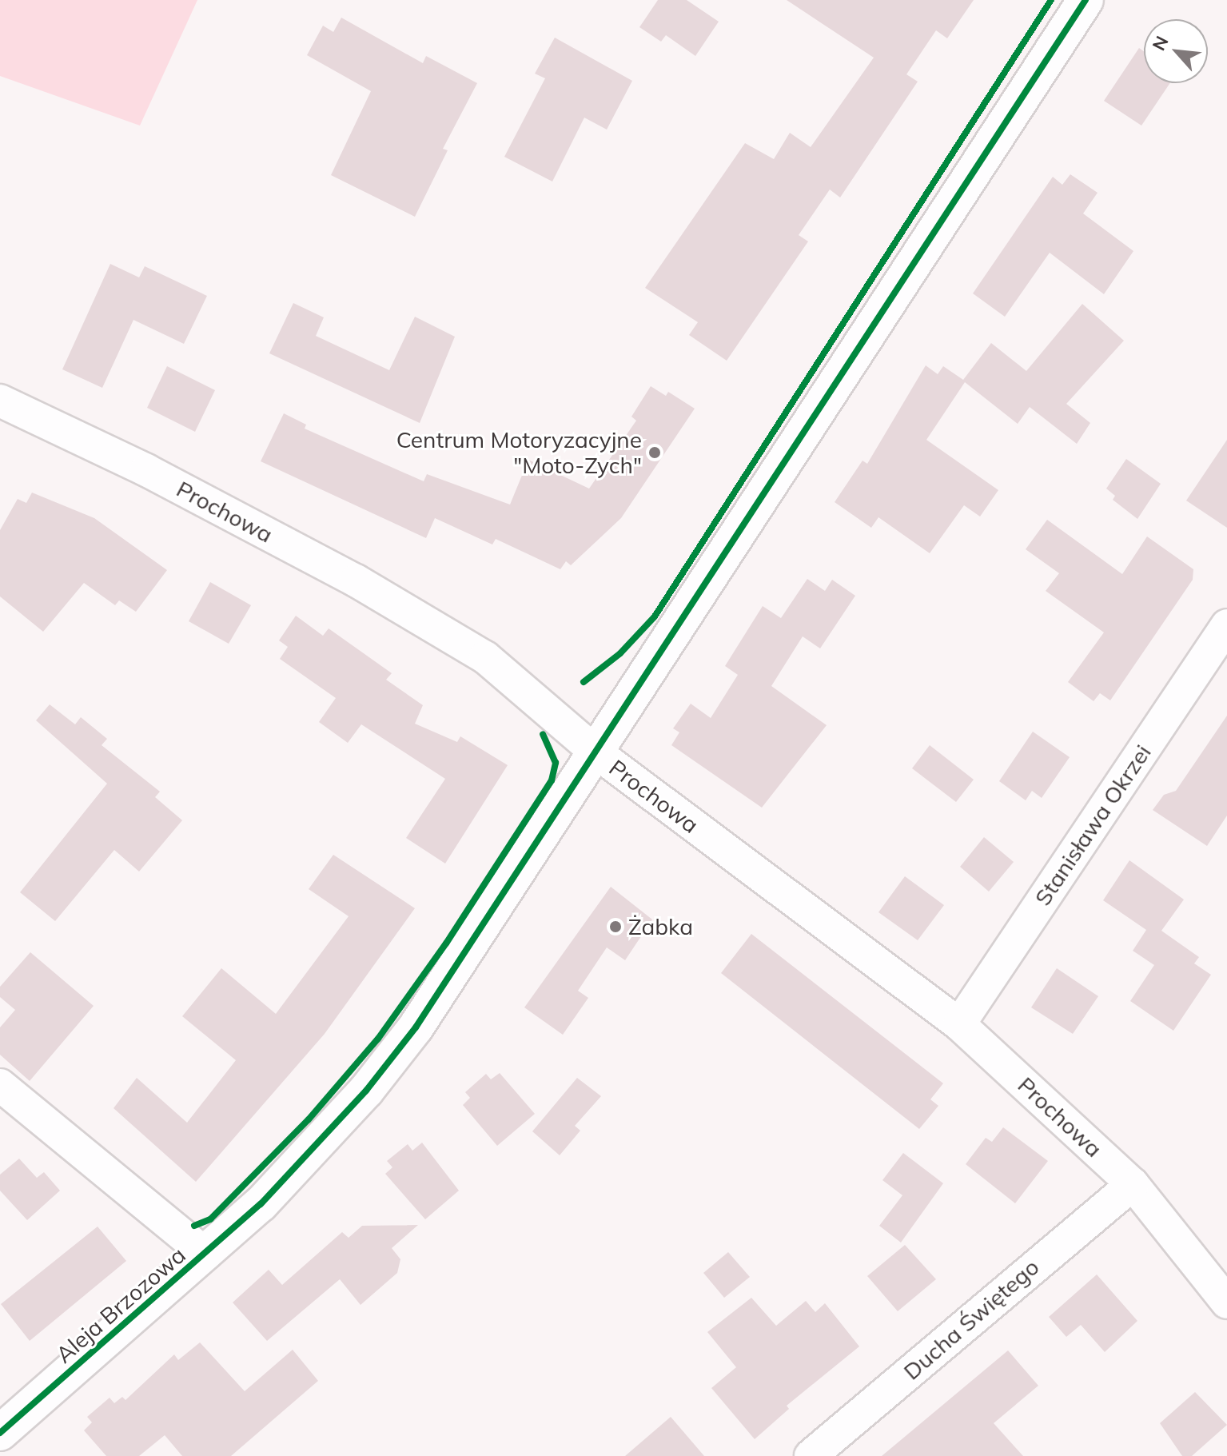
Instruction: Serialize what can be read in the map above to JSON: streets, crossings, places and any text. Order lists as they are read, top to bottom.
{
  "streets": {
    "street": [
      "Prochowa",
      "Stanisława Okrzei",
      "Aleja Brzozowa",
      "Ducha Świętego"
    ]
  },
  "crossings": [
    ["Prochowa", "Stanisława Okrzei"],
    ["Prochowa", "Aleja Brzozowa"],
    ["Prochowa", "Ducha Świętego"]
  ],
  "places": ["Centrum Motoryzacyjne \"Moto-Zych\"", "Żabka"],
  "north": "top left"
}
